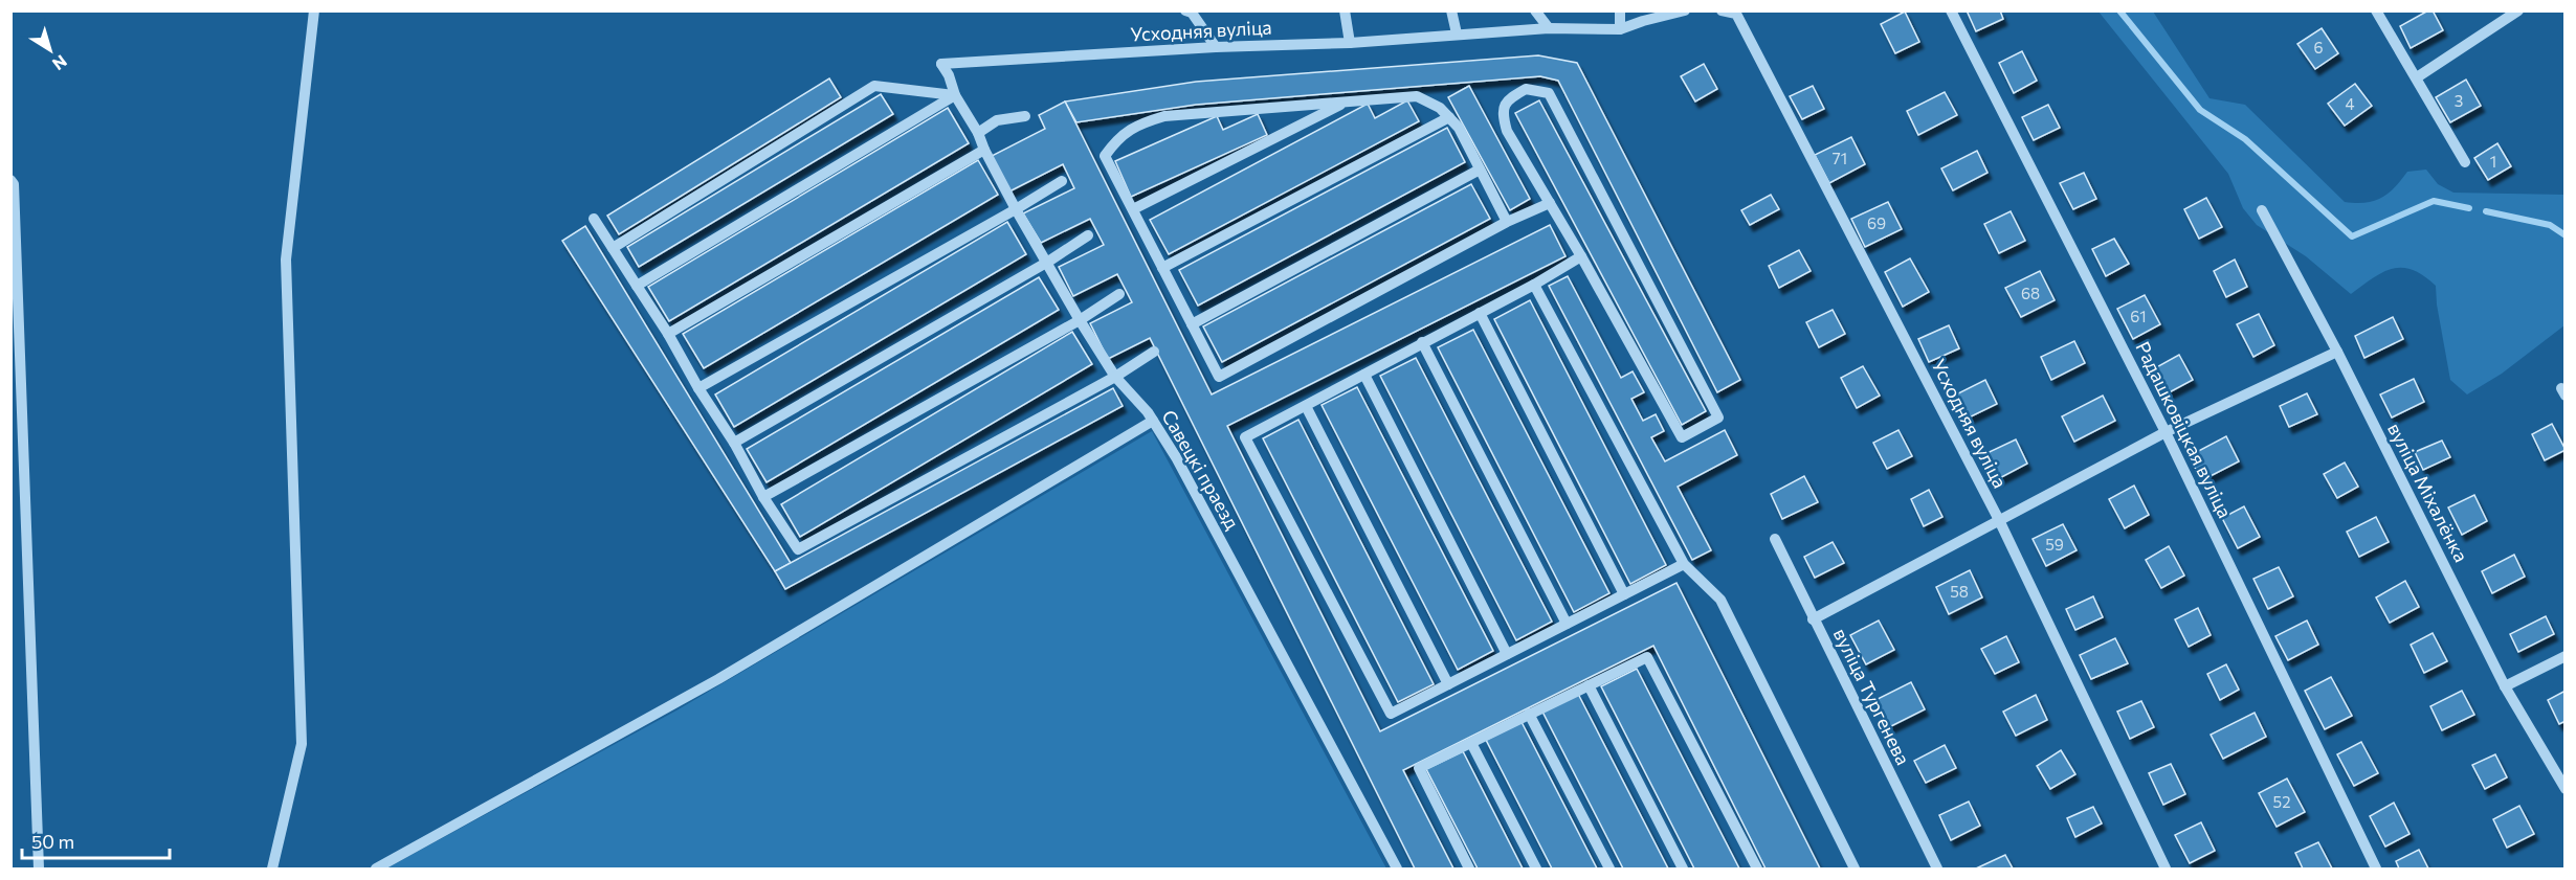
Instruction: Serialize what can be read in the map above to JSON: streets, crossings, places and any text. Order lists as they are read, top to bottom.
{
  "streets": {
    "street": [
      "Усходняя вуліца",
      "Радашковіцкая вуліца",
      "Савецкі праезд",
      "вуліца Міхалёнка",
      "вуліца Тургенева"
    ]
  },
  "crossings": [
    ["Усходняя вуліца", "Савецкі праезд"]
  ],
  "house_numbers": [
    "6",
    "3",
    "4",
    "71",
    "1",
    "69",
    "68",
    "61",
    "59",
    "58",
    "52"
  ],
  "scale_bar": "50 m",
  "north": "bottom right"
}
